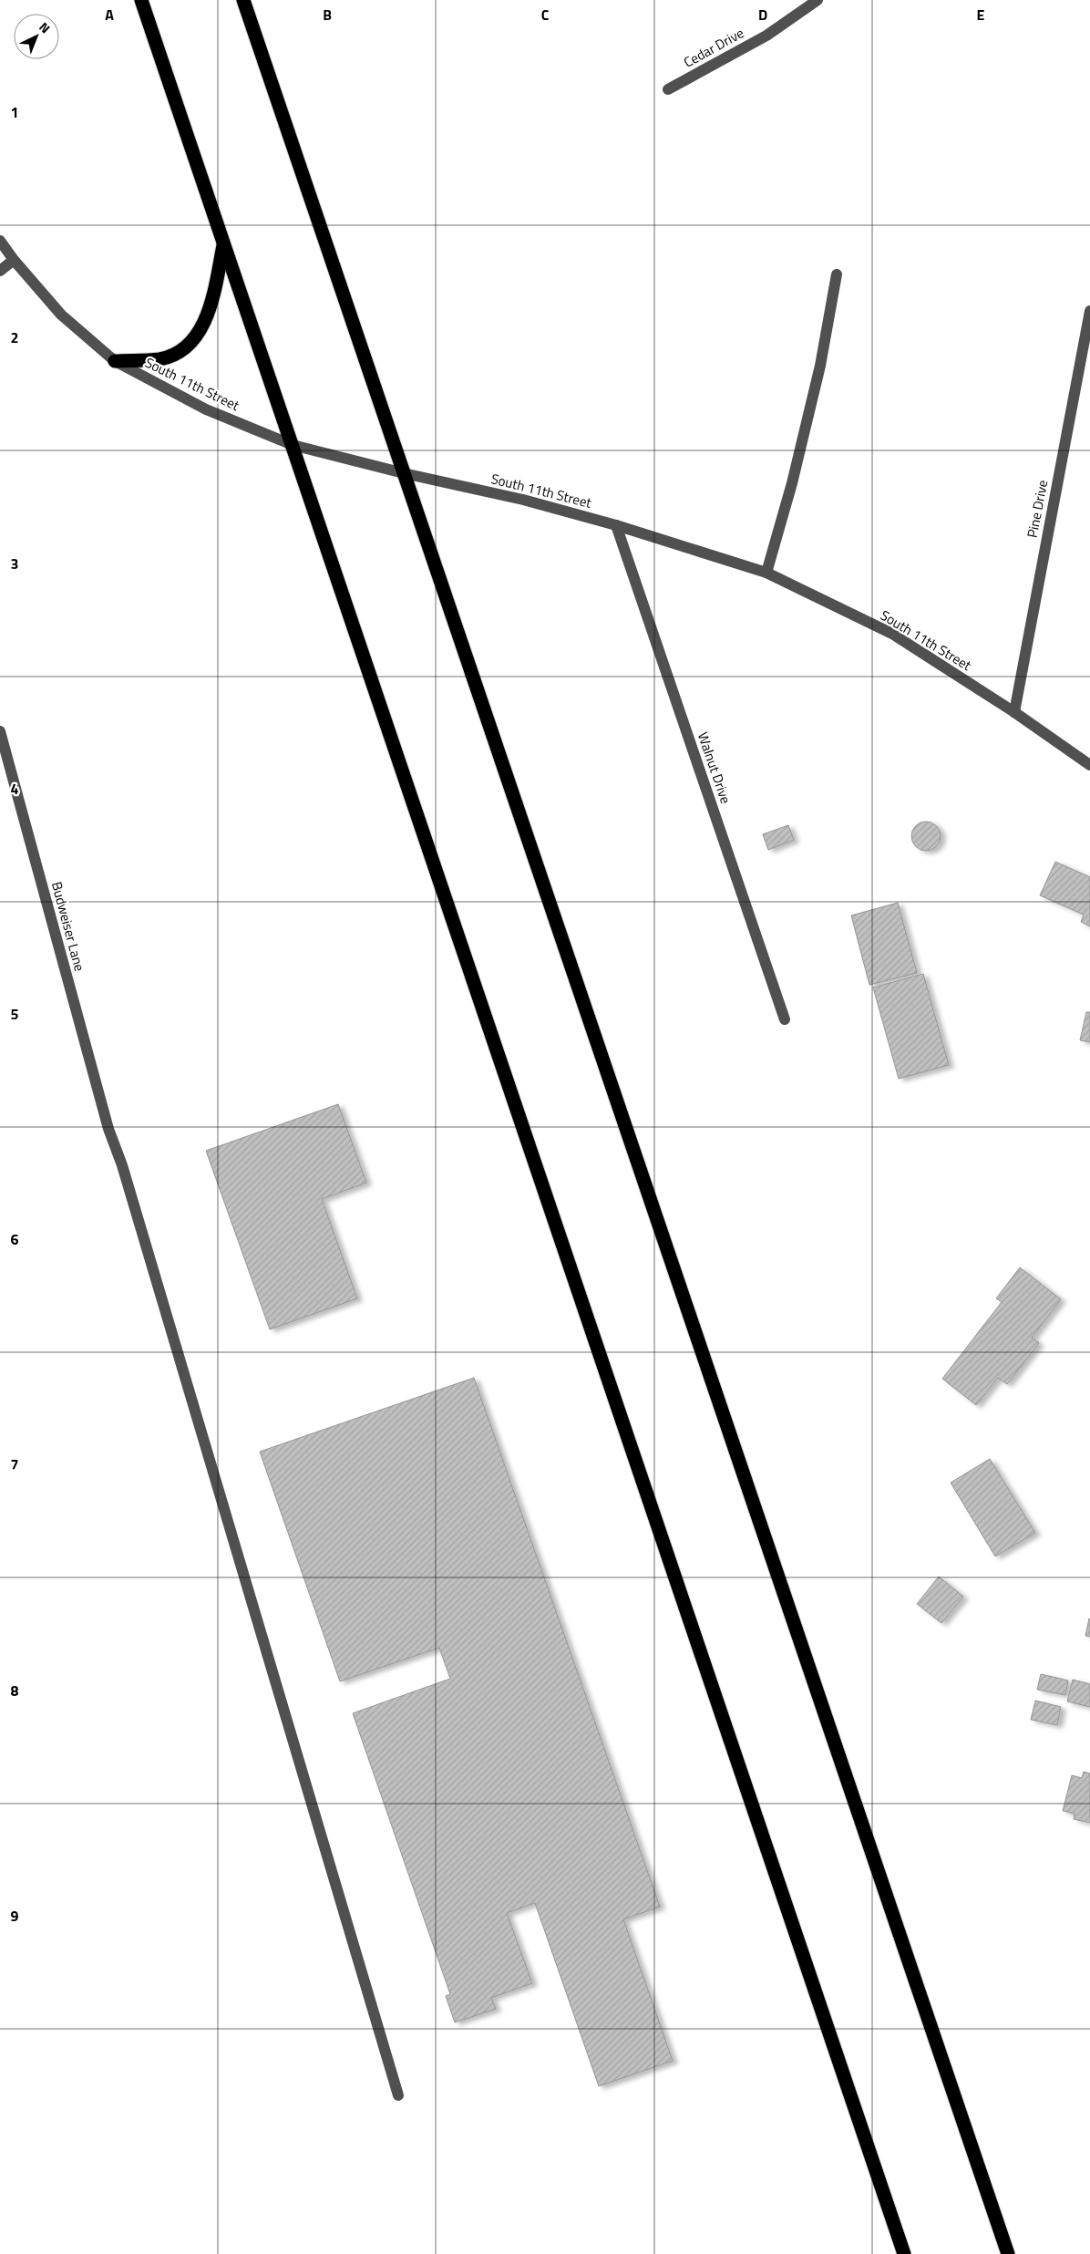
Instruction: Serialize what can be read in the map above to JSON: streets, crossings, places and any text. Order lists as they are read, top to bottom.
{
  "streets": {
    "street": [
      "Cedar Drive",
      "South 11th Street",
      "Pine Drive",
      "Walnut Drive",
      "Budweiser Lane"
    ]
  },
  "crossings": [
    ["South 11th Street", "Pine Drive"],
    ["South 11th Street", "Walnut Drive"]
  ],
  "north": "top right",
  "grid": {
    "columns": [
      "A",
      "B",
      "C",
      "D",
      "E"
    ],
    "rows": [
      "1",
      "2",
      "3",
      "4",
      "5",
      "6",
      "7",
      "8",
      "9"
    ]
  }
}
